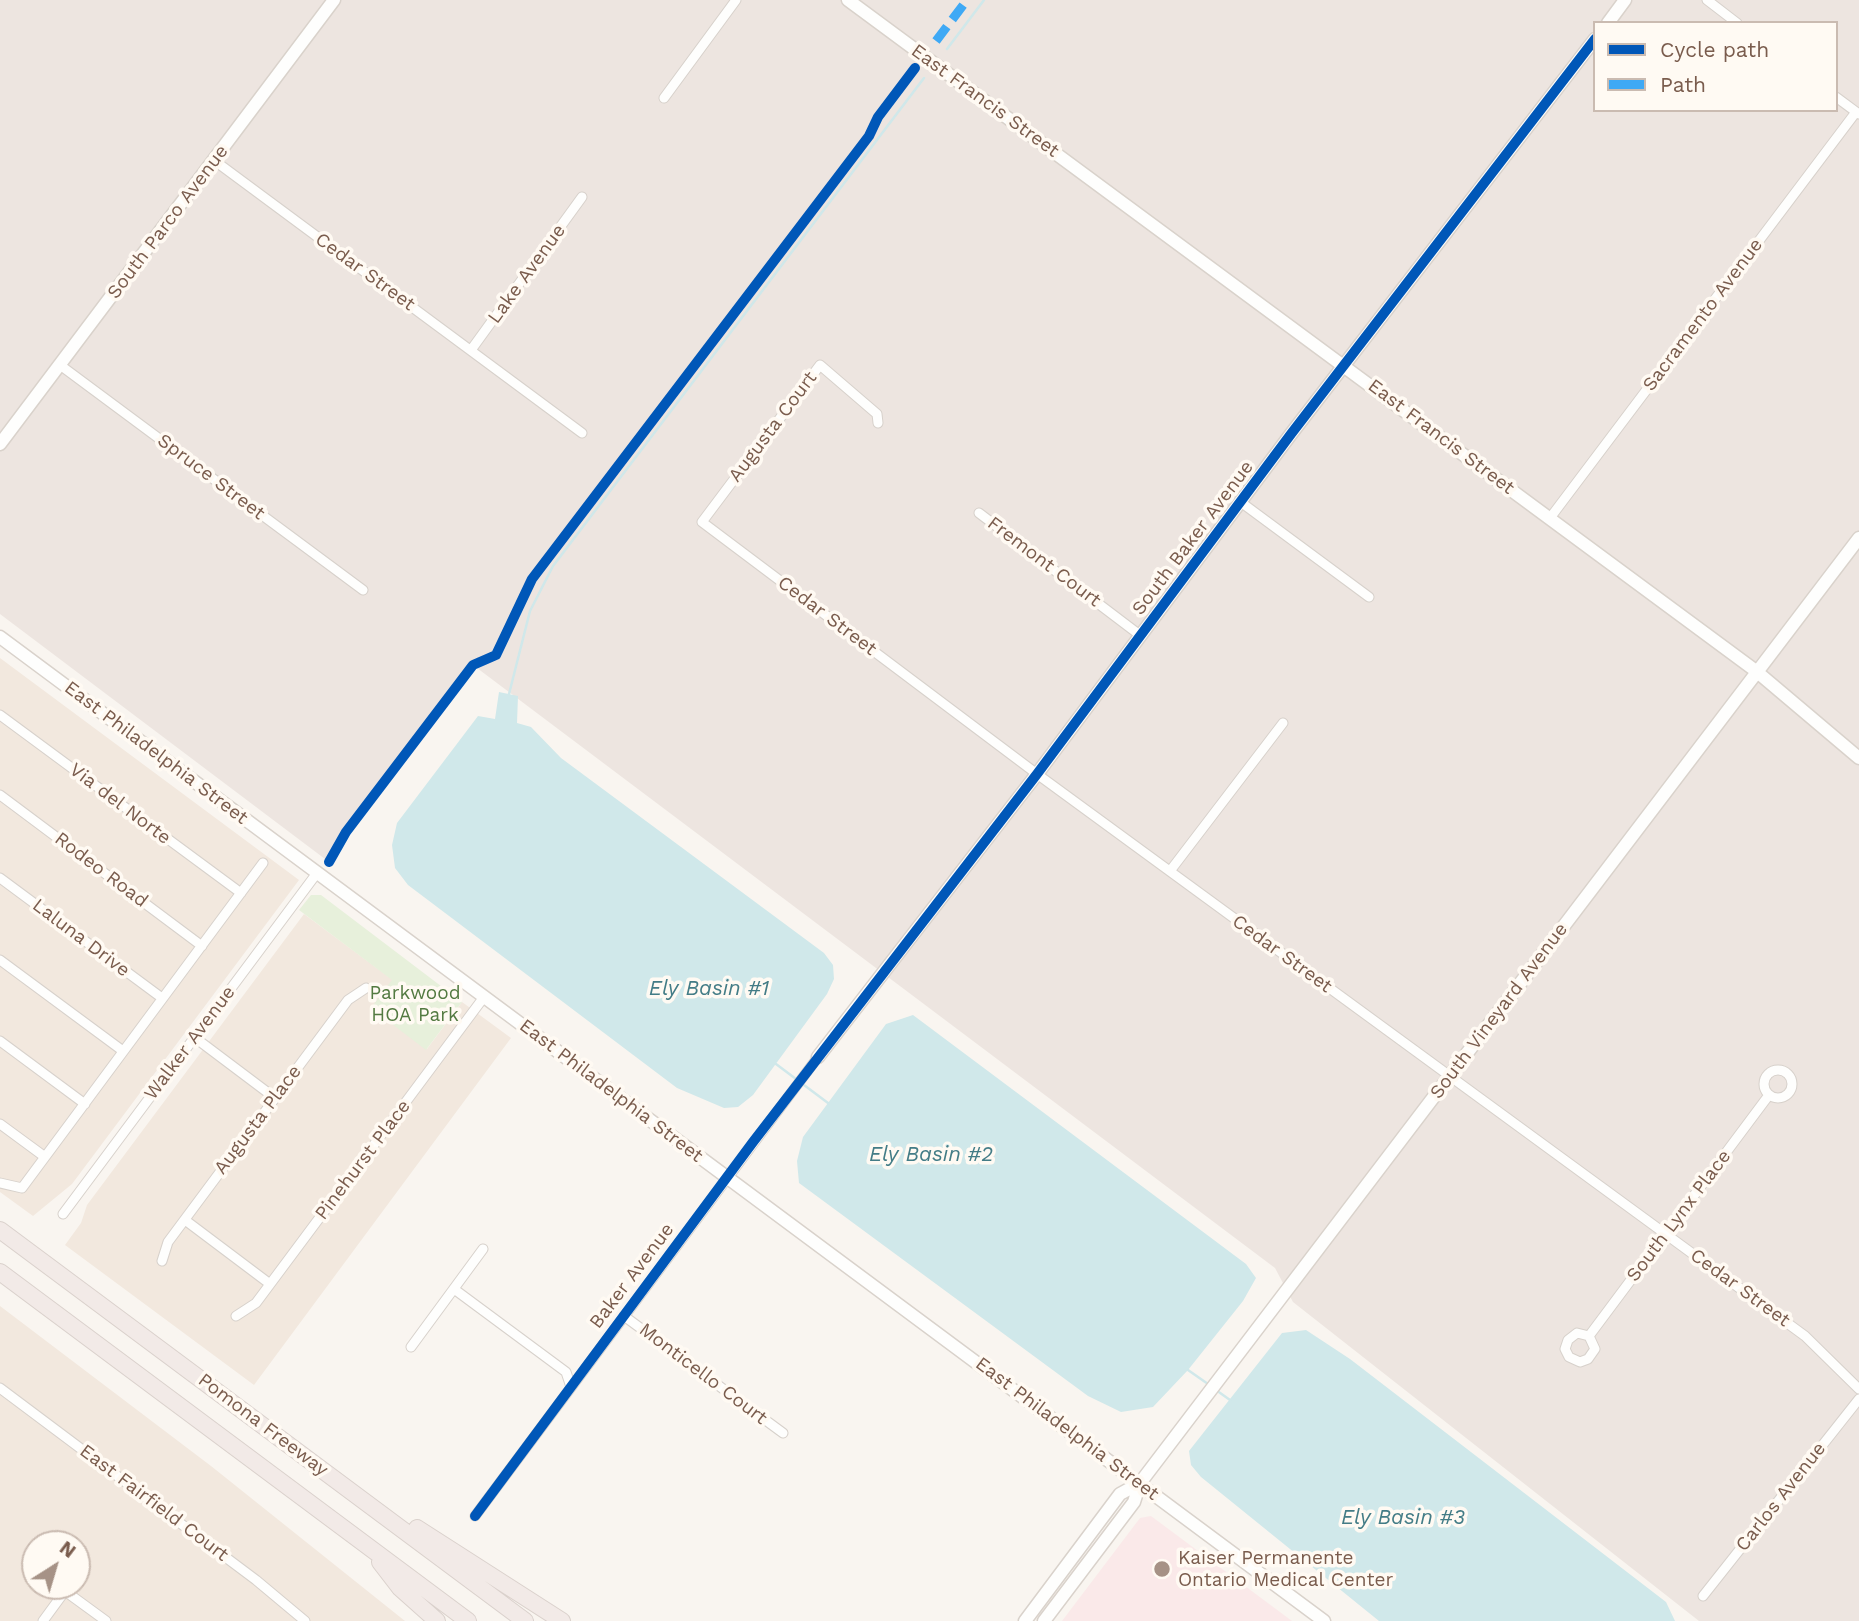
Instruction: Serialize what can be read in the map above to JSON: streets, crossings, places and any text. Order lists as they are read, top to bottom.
{
  "streets": {
    "highway": ["Pomona Freeway"],
    "street": [
      "East Francis Street",
      "South Parco Avenue",
      "Cedar Street",
      "Lake Avenue",
      "Sacramento Avenue",
      "Augusta Court",
      "Spruce Street",
      "South Baker Avenue",
      "Fremont Court",
      "East Philadelphia Street",
      "Via del Norte",
      "Rodeo Road",
      "Laluna Drive",
      "South Vineyard Avenue",
      "Walker Avenue",
      "Augusta Place",
      "Pinehurst Place",
      "South Lynx Place",
      "Baker Avenue",
      "Monticello Court",
      "Carlos Avenue",
      "East Fairfield Court"
    ]
  },
  "crossings": [
    ["East Francis Street", "Sacramento Avenue"],
    ["East Francis Street", "South Baker Avenue"],
    ["East Francis Street", "South Vineyard Avenue"],
    ["South Parco Avenue", "Cedar Street"],
    ["South Parco Avenue", "Spruce Street"],
    ["Cedar Street", "Lake Avenue"],
    ["Cedar Street", "Augusta Court"],
    ["Cedar Street", "South Baker Avenue"],
    ["Cedar Street", "South Vineyard Avenue"],
    ["Cedar Street", "South Lynx Place"],
    ["South Baker Avenue", "Fremont Court"],
    ["South Baker Avenue", "Baker Avenue"],
    ["East Philadelphia Street", "South Vineyard Avenue"],
    ["East Philadelphia Street", "Walker Avenue"],
    ["East Philadelphia Street", "Pinehurst Place"],
    ["East Philadelphia Street", "Baker Avenue"],
    ["Baker Avenue", "Monticello Court"]
  ],
  "water": ["Ely Basin #1", "Ely Basin #2", "Ely Basin #3"],
  "parks": ["Parkwood HOA Park"],
  "places": ["Kaiser Permanente Ontario Medical Center"],
  "legend": ["Cycle path", "Path"],
  "north": "top right"
}
